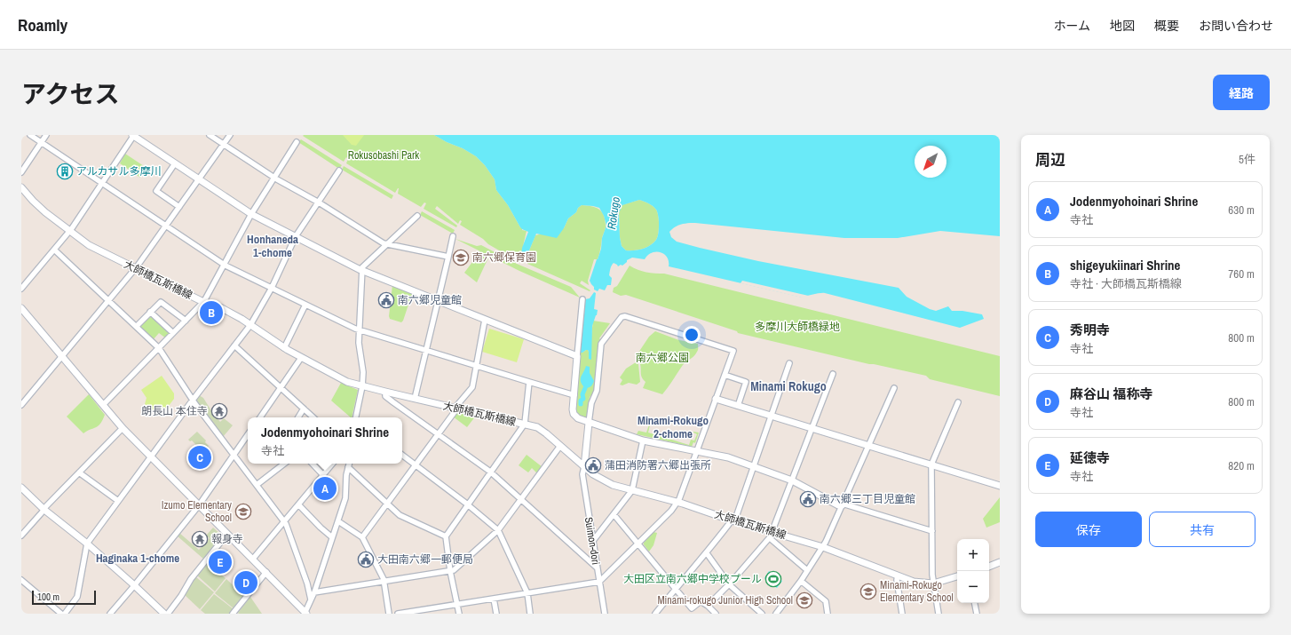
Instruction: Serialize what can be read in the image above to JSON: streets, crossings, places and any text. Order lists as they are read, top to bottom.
{
  "streets": {
    "street": ["大師橋瓦斯橋線", "Suimon-dori"]
  },
  "crossings": [
    ["大師橋瓦斯橋線", "Suimon-dori"]
  ],
  "districts": [
    "Honhaneda 1-chome",
    "Minami Rokugo",
    "Minami-Rokugo 2-chome",
    "Haginaka 1-chome"
  ],
  "water": ["Rokugo"],
  "parks": ["Rokusobashi Park", "多摩川大師橋緑地", "南六郷公園"],
  "places": {
    "building": ["アルカサル多摩川"],
    "school or university": [
      "南六郷保育園",
      "Izumo Elementary School",
      "Minami-Rokugo Elementary School",
      "Minami-rokugo Junior High School"
    ],
    "public building": [
      "南六郷児童館",
      "蒲田消防署六郷出張所",
      "南六郷三丁目児童館",
      "大田南六郷一郵便局"
    ],
    "temple": ["朗長山 本住寺", "報身寺"],
    "sports": ["大田区立南六郷中学校プール"]
  },
  "scale_bar": "100 m",
  "north": "bottom left",
  "page": {
    "header": "Roamly",
    "nav": [
      "ホーム",
      "地図",
      "概要",
      "お問い合わせ"
    ],
    "title": "アクセス",
    "buttons": [
      "経路",
      ["保存", "共有"]
    ],
    "heading": ["周辺", "5件"],
    "list": [
      {
        "mark": "A",
        "name": "Jodenmyohoinari Shrine",
        "note": "寺社",
        "value": "630 m"
      },
      {
        "mark": "B",
        "name": "shigeyukiinari Shrine",
        "note": "寺社 · 大師橋瓦斯橋線",
        "value": "760 m"
      },
      {
        "mark": "C",
        "name": "秀明寺",
        "note": "寺社",
        "value": "800 m"
      },
      {
        "mark": "D",
        "name": "麻谷山 福称寺",
        "note": "寺社",
        "value": "800 m"
      },
      {
        "mark": "E",
        "name": "延徳寺",
        "note": "寺社",
        "value": "820 m"
      }
    ],
    "pins": [
      "B",
      "C",
      "A",
      "E",
      "D"
    ],
    "popup": ["Jodenmyohoinari Shrine", "寺社"],
    "map_buttons": ["+", "−"],
    "scale": "100 m"
  }
}
